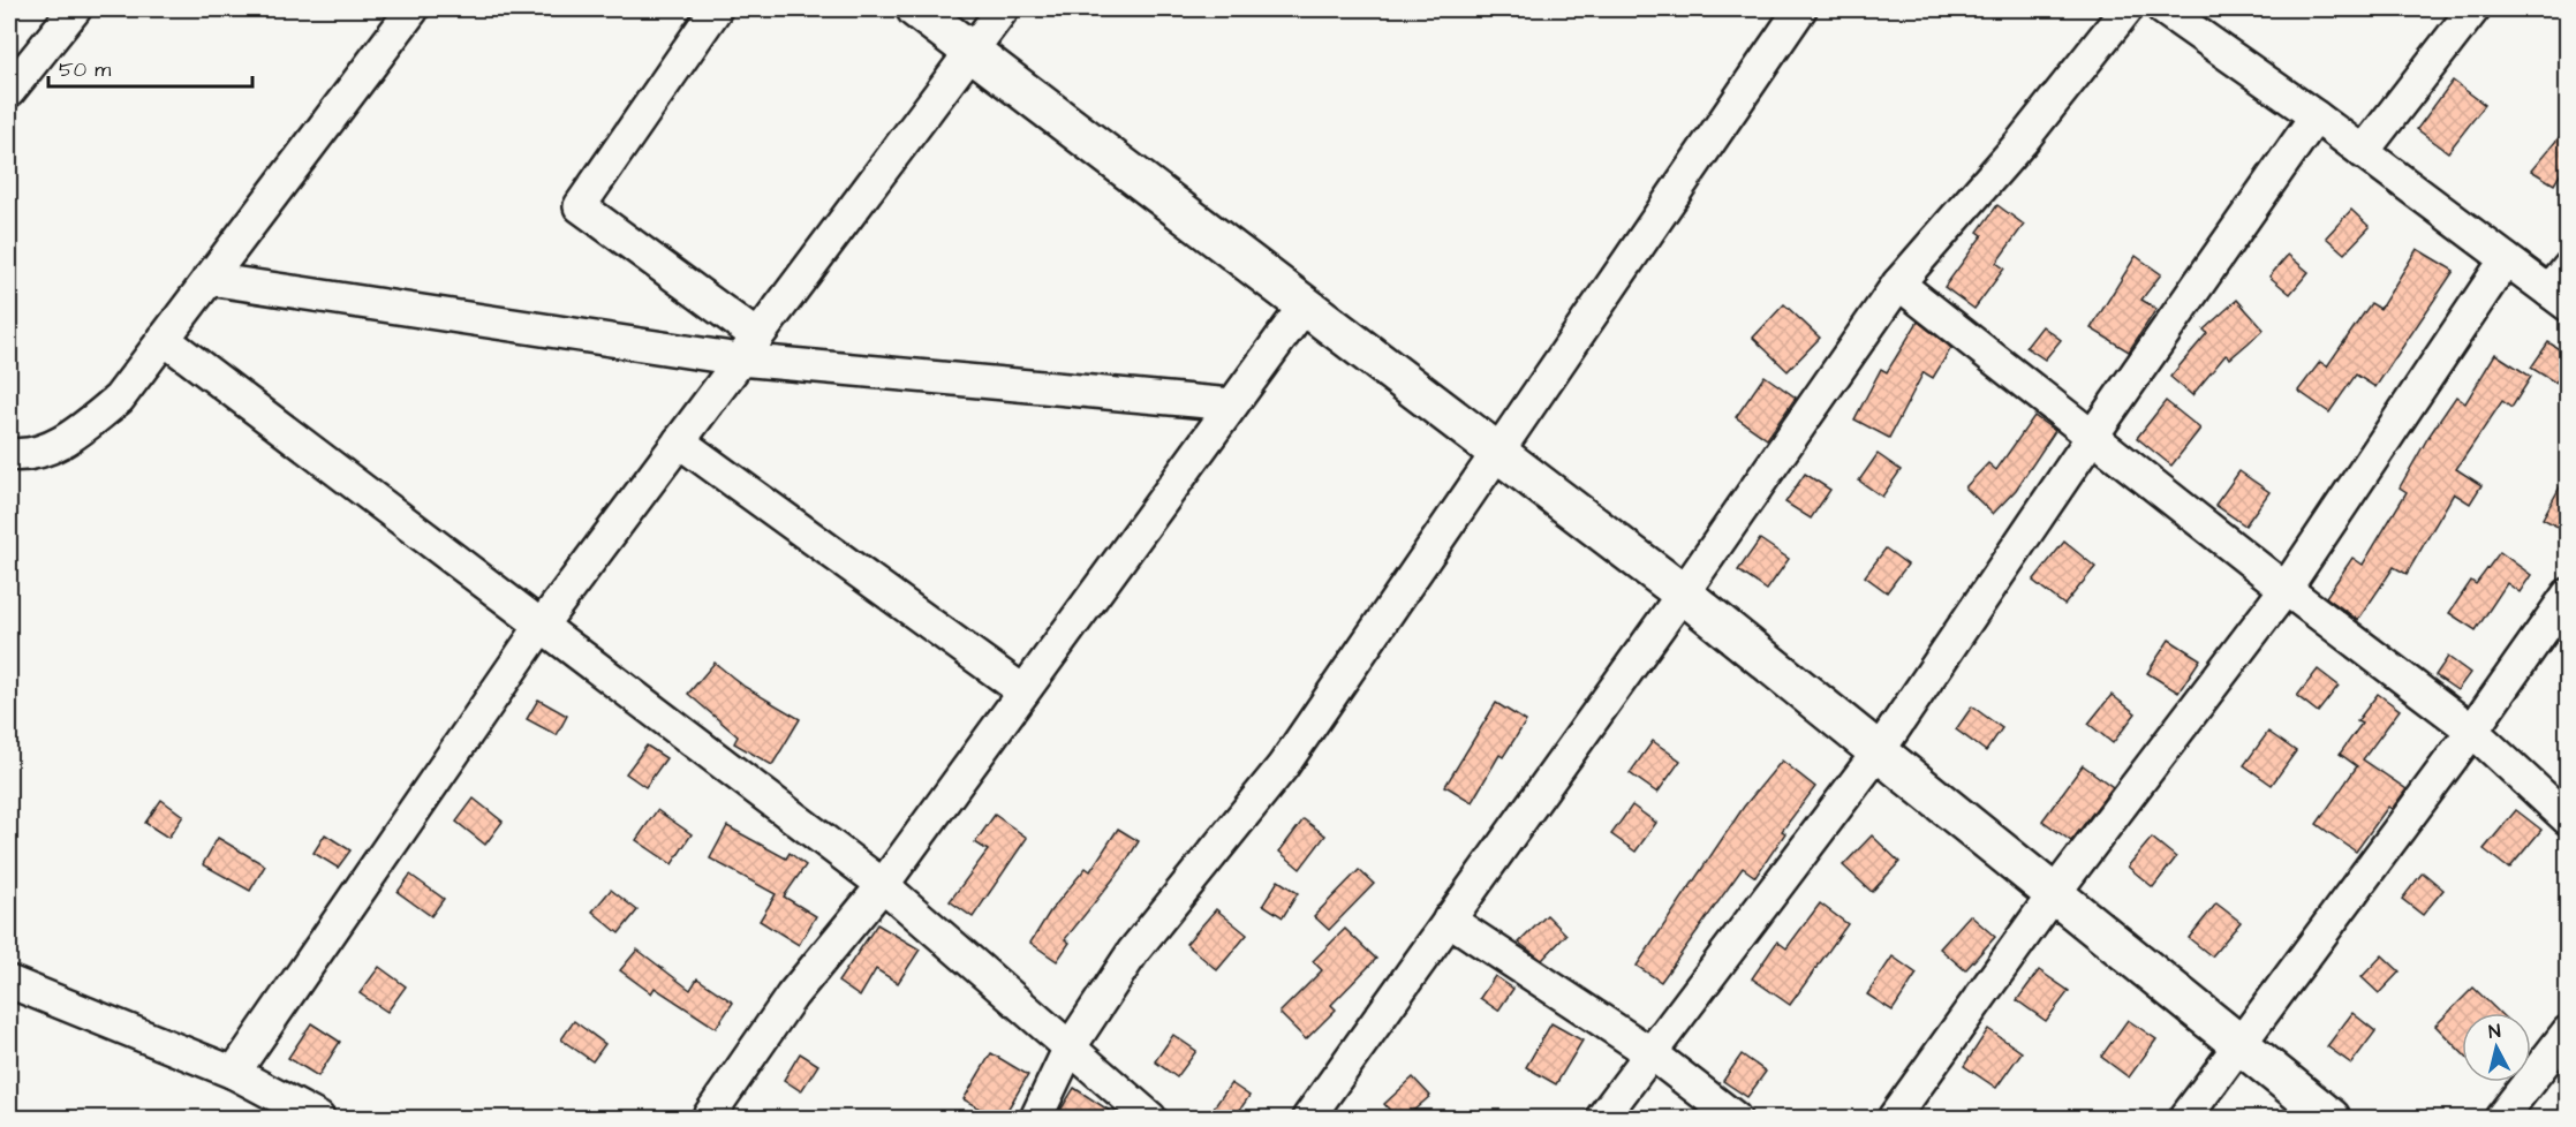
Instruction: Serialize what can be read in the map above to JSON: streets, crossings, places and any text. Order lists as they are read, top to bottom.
{
  "scale_bar": "50 m",
  "north": "top"
}
